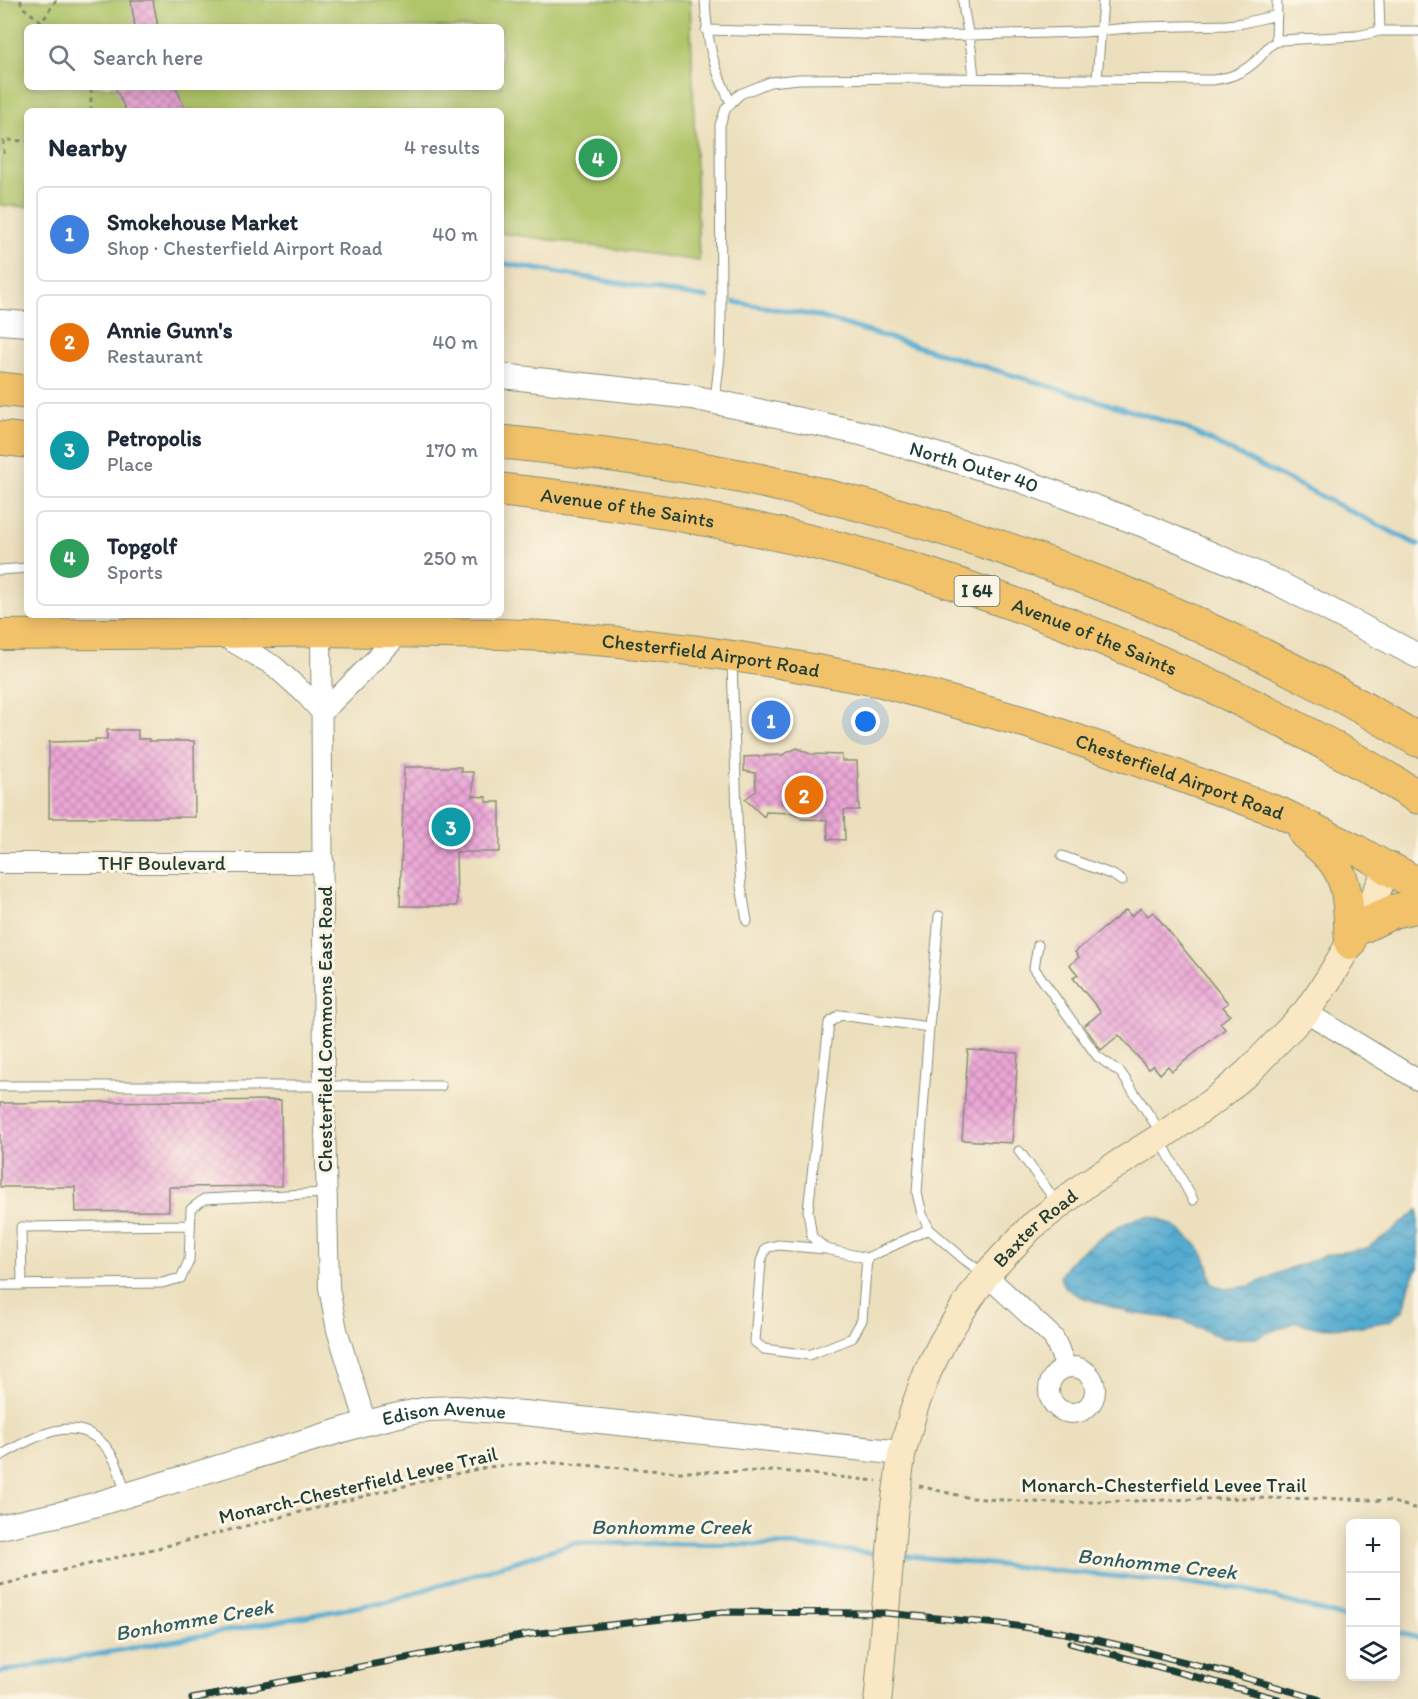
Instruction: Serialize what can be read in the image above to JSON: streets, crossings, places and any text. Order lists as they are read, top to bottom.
{
  "streets": {
    "highway": ["Avenue of the Saints", "I 64"],
    "main road": ["Chesterfield Airport Road", "Baxter Road"],
    "street": [
      "North Outer 40",
      "THF Boulevard",
      "Chesterfield Commons East Road",
      "Edison Avenue"
    ],
    "path": ["Monarch-Chesterfield Levee Trail"]
  },
  "crossings": [
    ["Chesterfield Airport Road", "Chesterfield Commons East Road"],
    ["Chesterfield Airport Road", "Baxter Road"],
    ["THF Boulevard", "Chesterfield Commons East Road"],
    ["Chesterfield Commons East Road", "Edison Avenue"],
    ["Baxter Road", "Edison Avenue"]
  ],
  "water": ["Bonhomme Creek"],
  "page": {
    "search": "Search here",
    "heading": ["Nearby", "4 results"],
    "pins": [
      "4",
      "1",
      "2",
      "3"
    ],
    "list": [
      {
        "mark": "1",
        "name": "Smokehouse Market",
        "note": "Shop · Chesterfield Airport Road",
        "value": "40 m"
      },
      {
        "mark": "2",
        "name": "Annie Gunn's",
        "note": "Restaurant",
        "value": "40 m"
      },
      {
        "mark": "3",
        "name": "Petropolis",
        "note": "Place",
        "value": "170 m"
      },
      {
        "mark": "4",
        "name": "Topgolf",
        "note": "Sports",
        "value": "250 m"
      }
    ],
    "map_buttons": ["+", "−"]
  }
}
